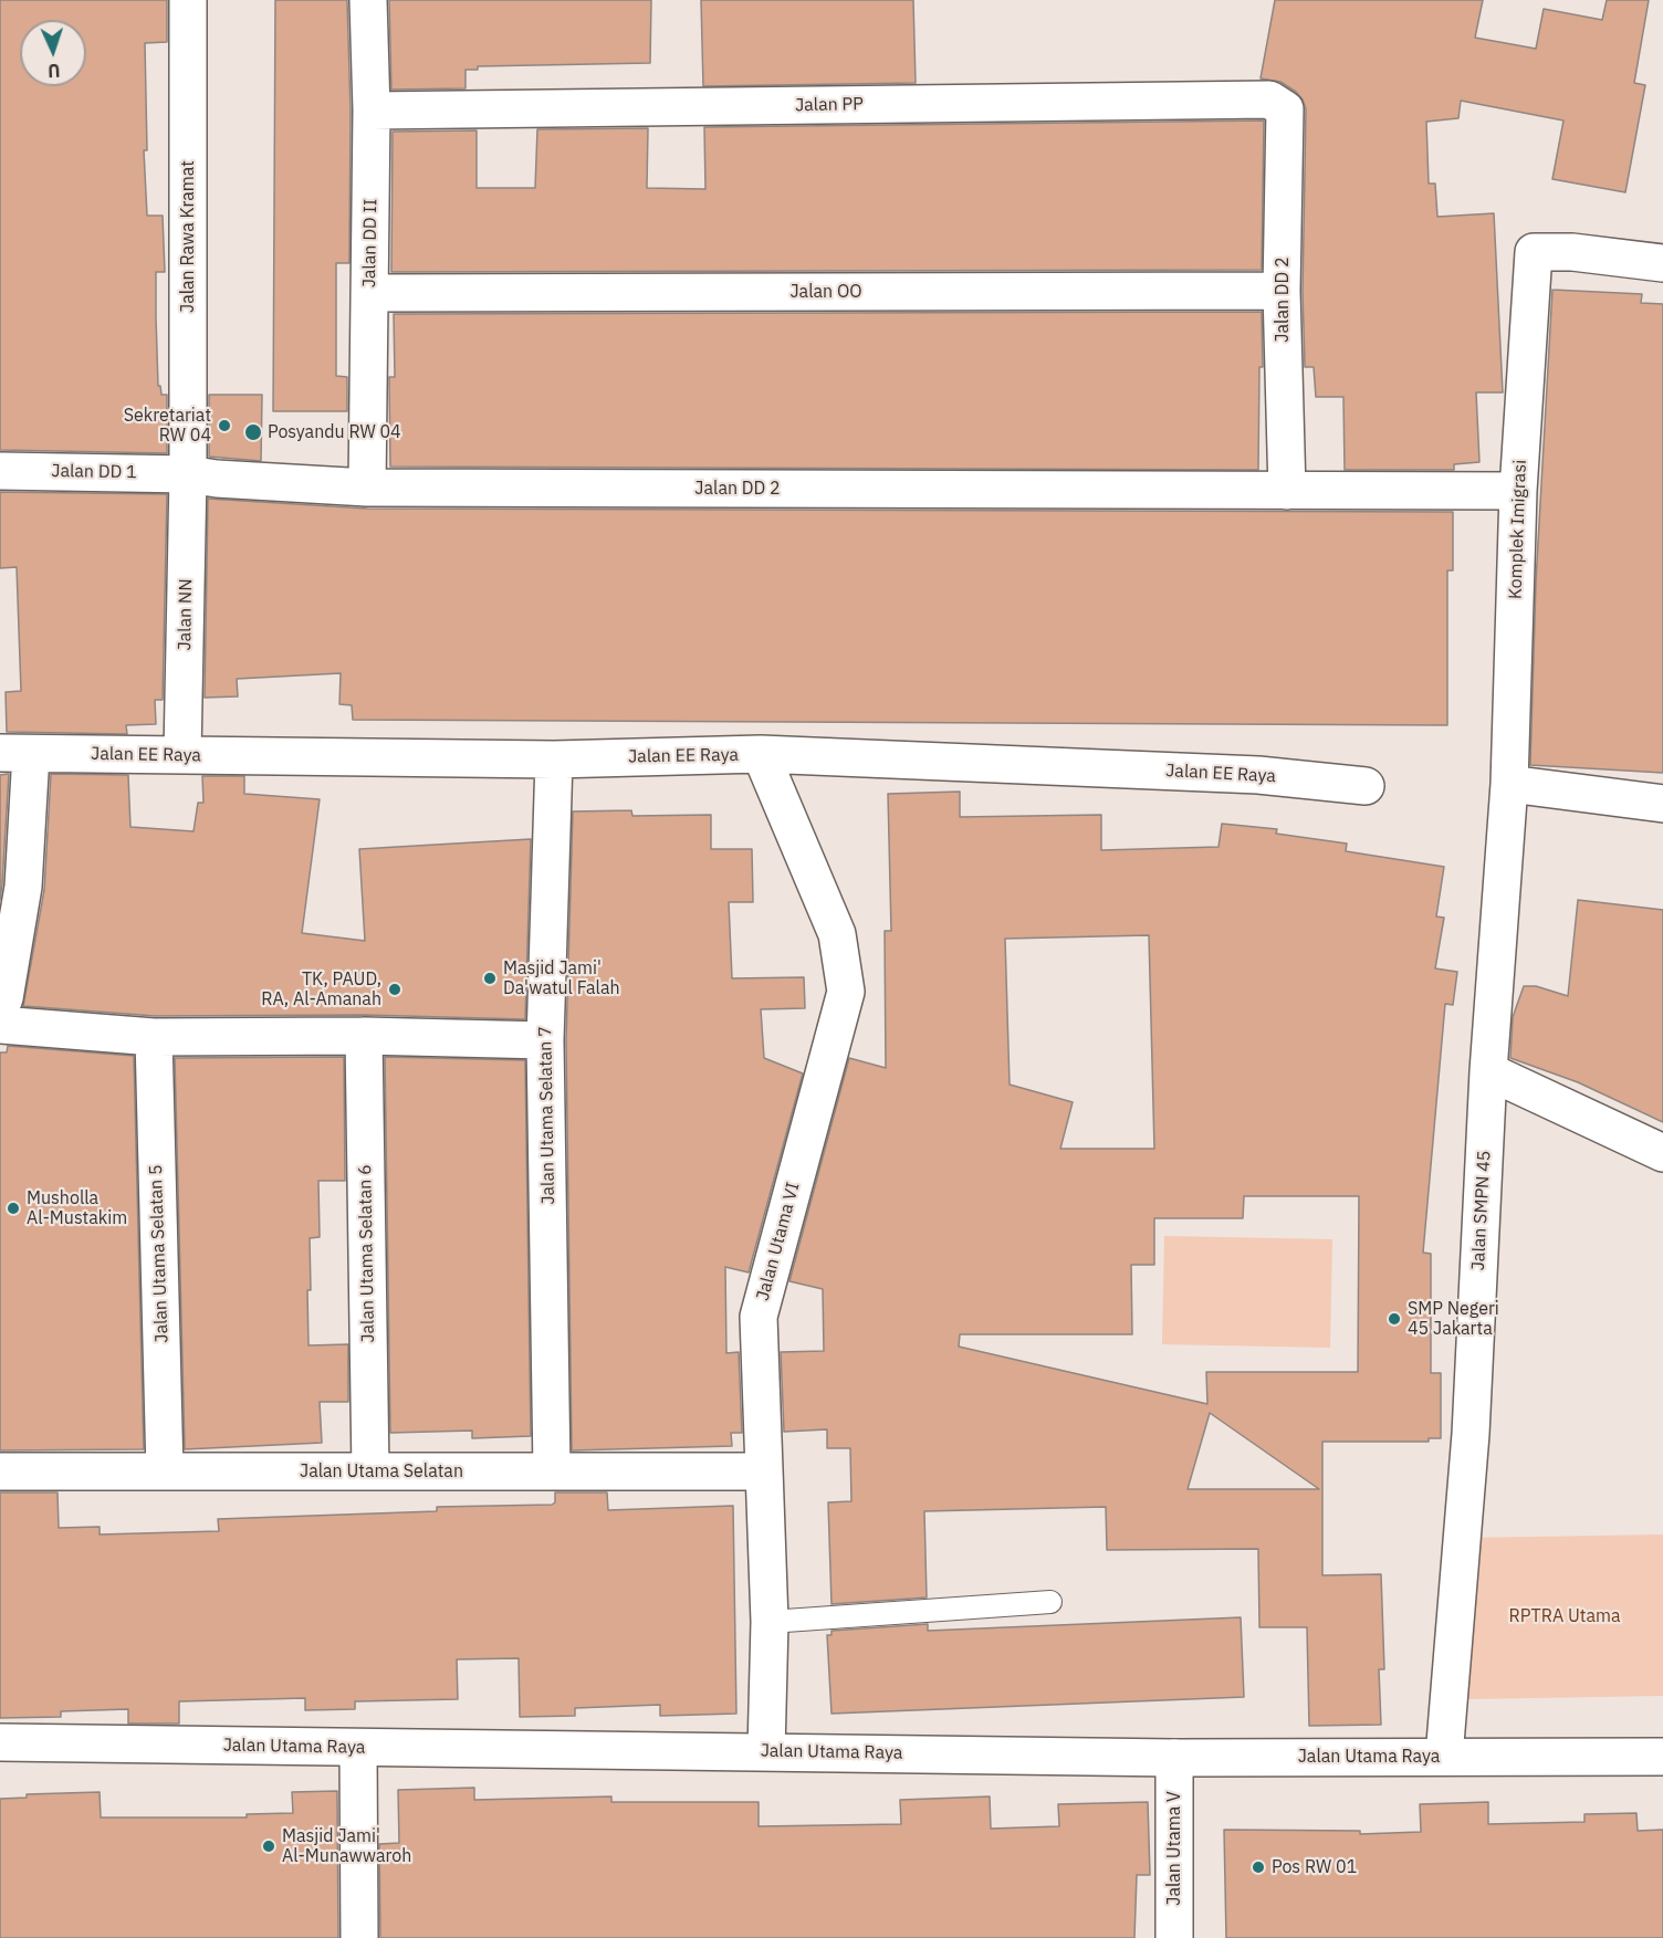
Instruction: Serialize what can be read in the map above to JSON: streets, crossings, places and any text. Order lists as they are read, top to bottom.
{
  "streets": {
    "street": [
      "Jalan PP",
      "Jalan Rawa Kramat",
      "Jalan DD II",
      "Jalan OO",
      "Jalan DD 2",
      "Jalan DD 1",
      "Komplek Imigrasi",
      "Jalan NN",
      "Jalan EE Raya",
      "Jalan Utama Selatan 7",
      "Jalan SMPN 45",
      "Jalan Utama VI",
      "Jalan Utama Selatan 5",
      "Jalan Utama Selatan 6",
      "Jalan Utama Selatan",
      "Jalan Utama Raya",
      "Jalan Utama V"
    ]
  },
  "crossings": [
    ["Jalan PP", "Jalan DD II"],
    ["Jalan PP", "Jalan DD 2"],
    ["Jalan Rawa Kramat", "Jalan DD 2"],
    ["Jalan Rawa Kramat", "Jalan DD 1"],
    ["Jalan Rawa Kramat", "Jalan NN"],
    ["Jalan DD II", "Jalan OO"],
    ["Jalan DD II", "Jalan DD 2"],
    ["Jalan OO", "Jalan DD 2"],
    ["Jalan DD 2", "Jalan DD 1"],
    ["Jalan DD 2", "Komplek Imigrasi"],
    ["Jalan DD 2", "Jalan NN"],
    ["Jalan DD 1", "Jalan NN"],
    ["Komplek Imigrasi", "Jalan SMPN 45"],
    ["Jalan NN", "Jalan EE Raya"],
    ["Jalan EE Raya", "Jalan Utama Selatan 7"],
    ["Jalan EE Raya", "Jalan Utama VI"],
    ["Jalan Utama Selatan 7", "Jalan Utama Selatan"],
    ["Jalan SMPN 45", "Jalan Utama Raya"],
    ["Jalan Utama VI", "Jalan Utama Selatan"],
    ["Jalan Utama VI", "Jalan Utama Raya"],
    ["Jalan Utama Selatan 5", "Jalan Utama Selatan"],
    ["Jalan Utama Selatan 6", "Jalan Utama Selatan"],
    ["Jalan Utama Raya", "Jalan Utama V"]
  ],
  "parks": ["RPTRA Utama"],
  "places": [
    "Sekretariat RW 04",
    "Posyandu RW 04",
    "Masjid Jami' Da'watul Falah",
    "TK, PAUD, RA, Al-Amanah",
    "Musholla Al-Mustakim",
    "SMP Negeri 45 Jakarta",
    "Masjid Jami' Al-Munawwaroh",
    "Pos RW 01"
  ],
  "north": "bottom"
}
